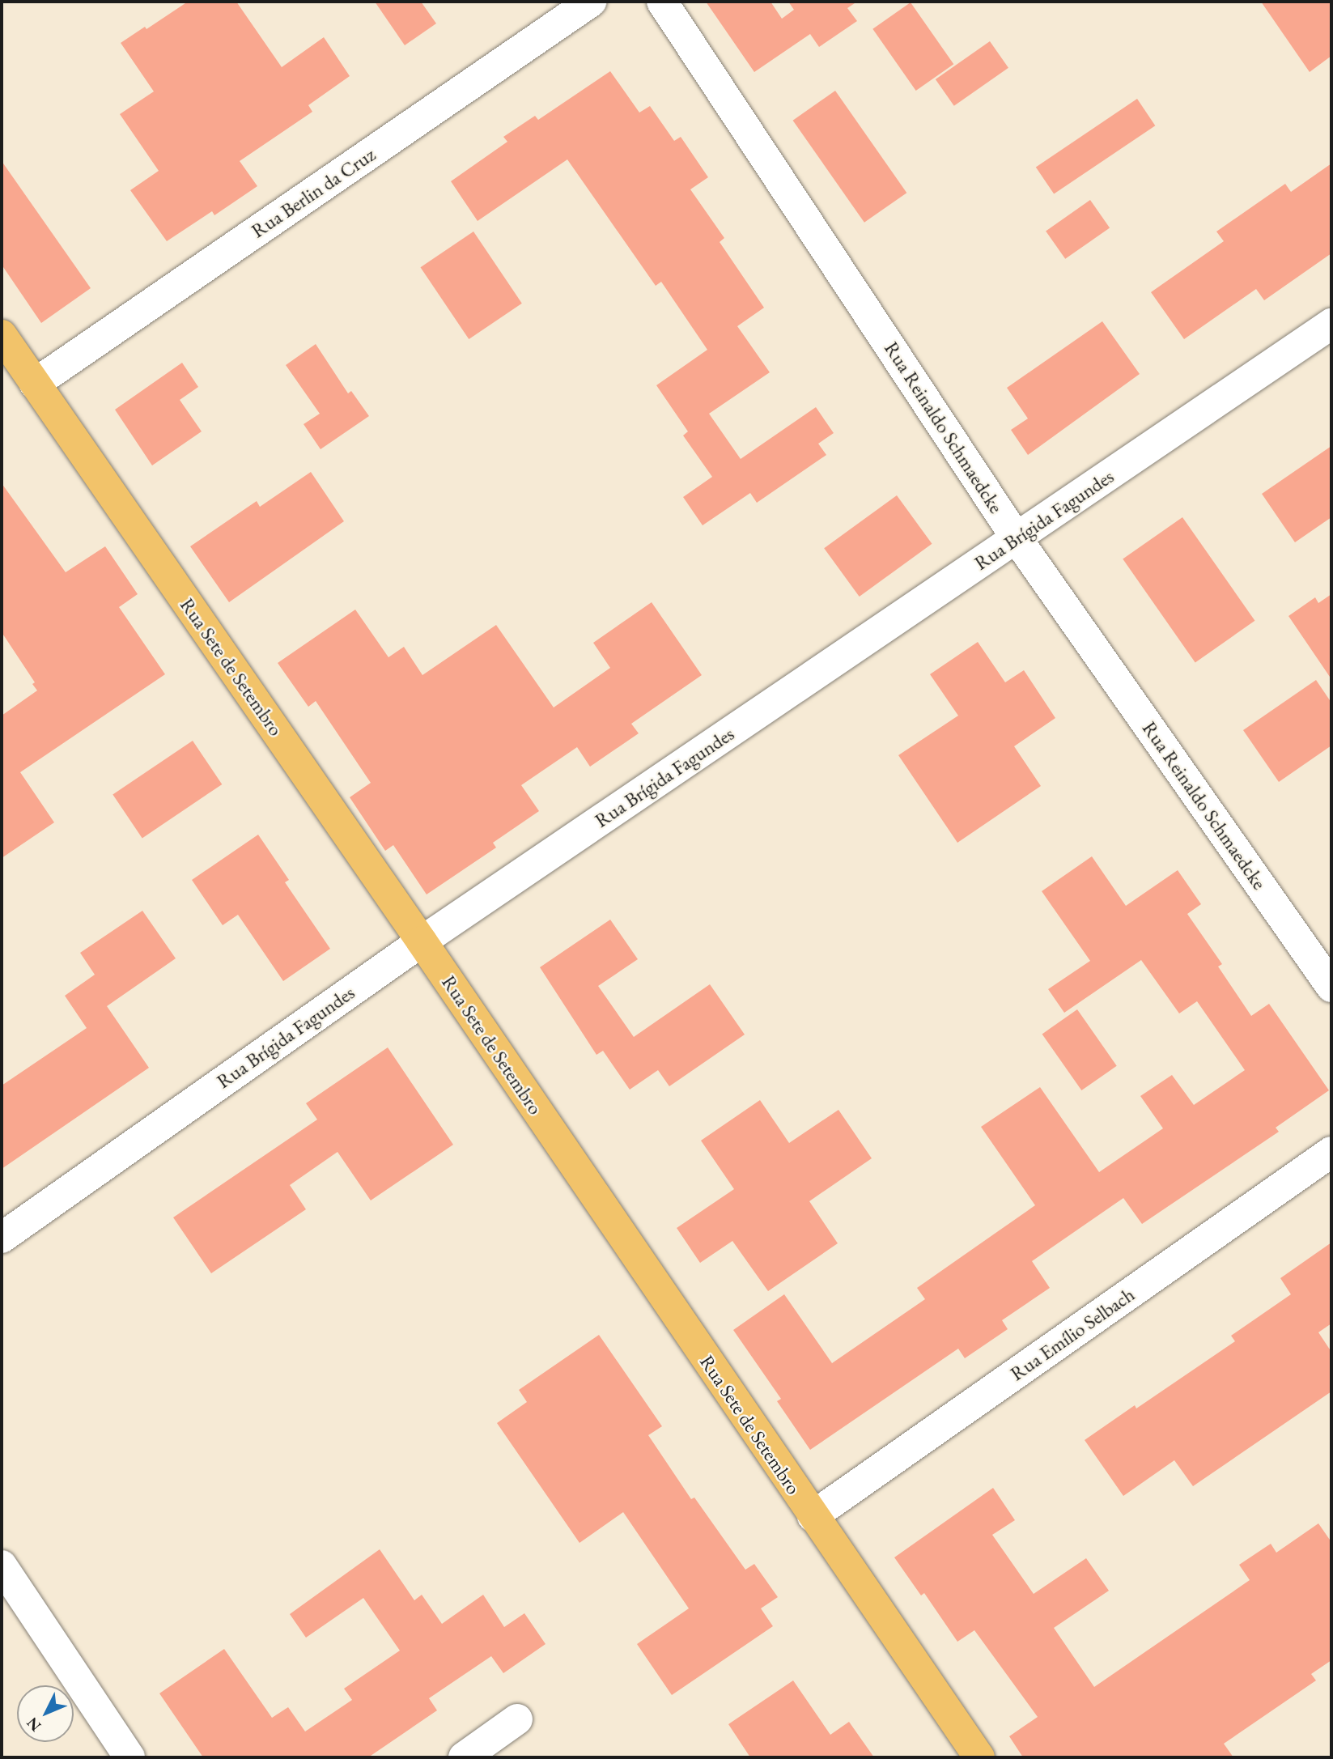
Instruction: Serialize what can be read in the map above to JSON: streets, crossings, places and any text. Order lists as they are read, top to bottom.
{
  "streets": {
    "main road": ["Rua Sete de Setembro"],
    "street": [
      "Rua Berlin da Cruz",
      "Rua Reinaldo Schmaedcke",
      "Rua Brígida Fagundes",
      "Rua Emílio Selbach"
    ]
  },
  "crossings": [
    ["Rua Berlin da Cruz", "Rua Sete de Setembro"],
    ["Rua Reinaldo Schmaedcke", "Rua Brígida Fagundes"],
    ["Rua Brígida Fagundes", "Rua Sete de Setembro"],
    ["Rua Sete de Setembro", "Rua Emílio Selbach"]
  ],
  "north": "bottom left"
}
